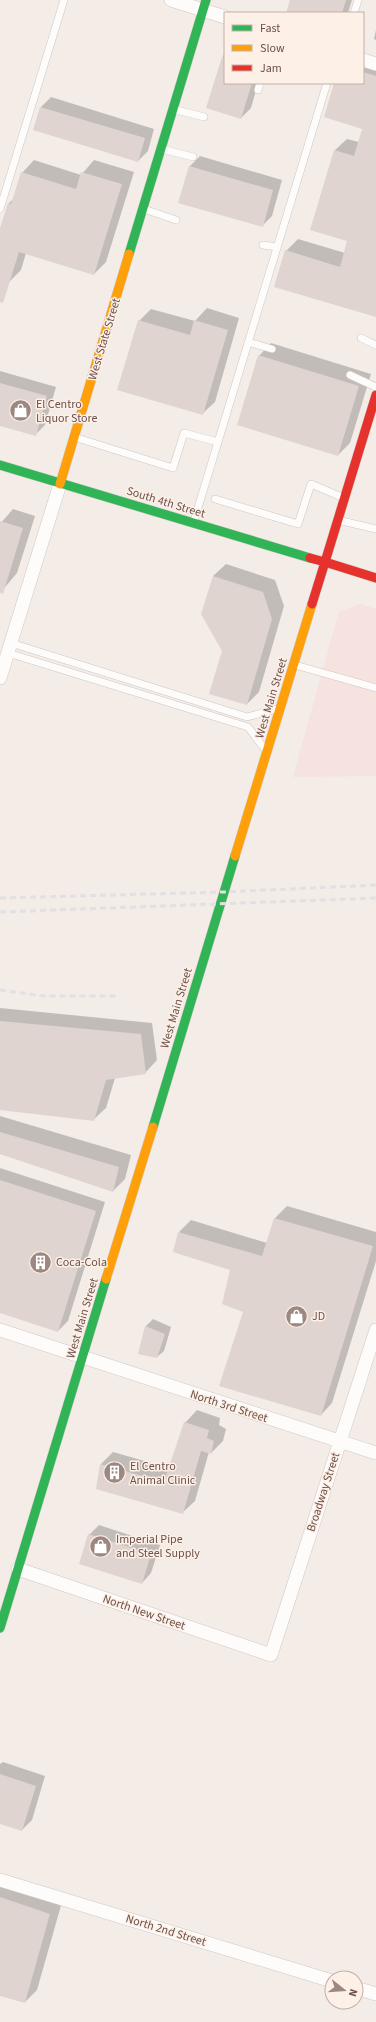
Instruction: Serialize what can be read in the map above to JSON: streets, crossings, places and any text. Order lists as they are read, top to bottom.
{
  "streets": {
    "main road": ["West State Street", "South 4th Street", "West Main Street"],
    "street": [
      "North 3rd Street",
      "Broadway Street",
      "North New Street",
      "North 2nd Street"
    ]
  },
  "crossings": [
    ["West State Street", "South 4th Street"],
    ["South 4th Street", "West Main Street"],
    ["West Main Street", "North 3rd Street"],
    ["West Main Street", "North New Street"],
    ["North 3rd Street", "Broadway Street"],
    ["Broadway Street", "North New Street"]
  ],
  "places": {
    "shop": ["El Centro Liquor Store", "JD", "Imperial Pipe and Steel Supply"],
    "building": ["Coca-Cola", "El Centro Animal Clinic"]
  },
  "legend": ["Fast", "Slow", "Jam"],
  "north": "right"
}
